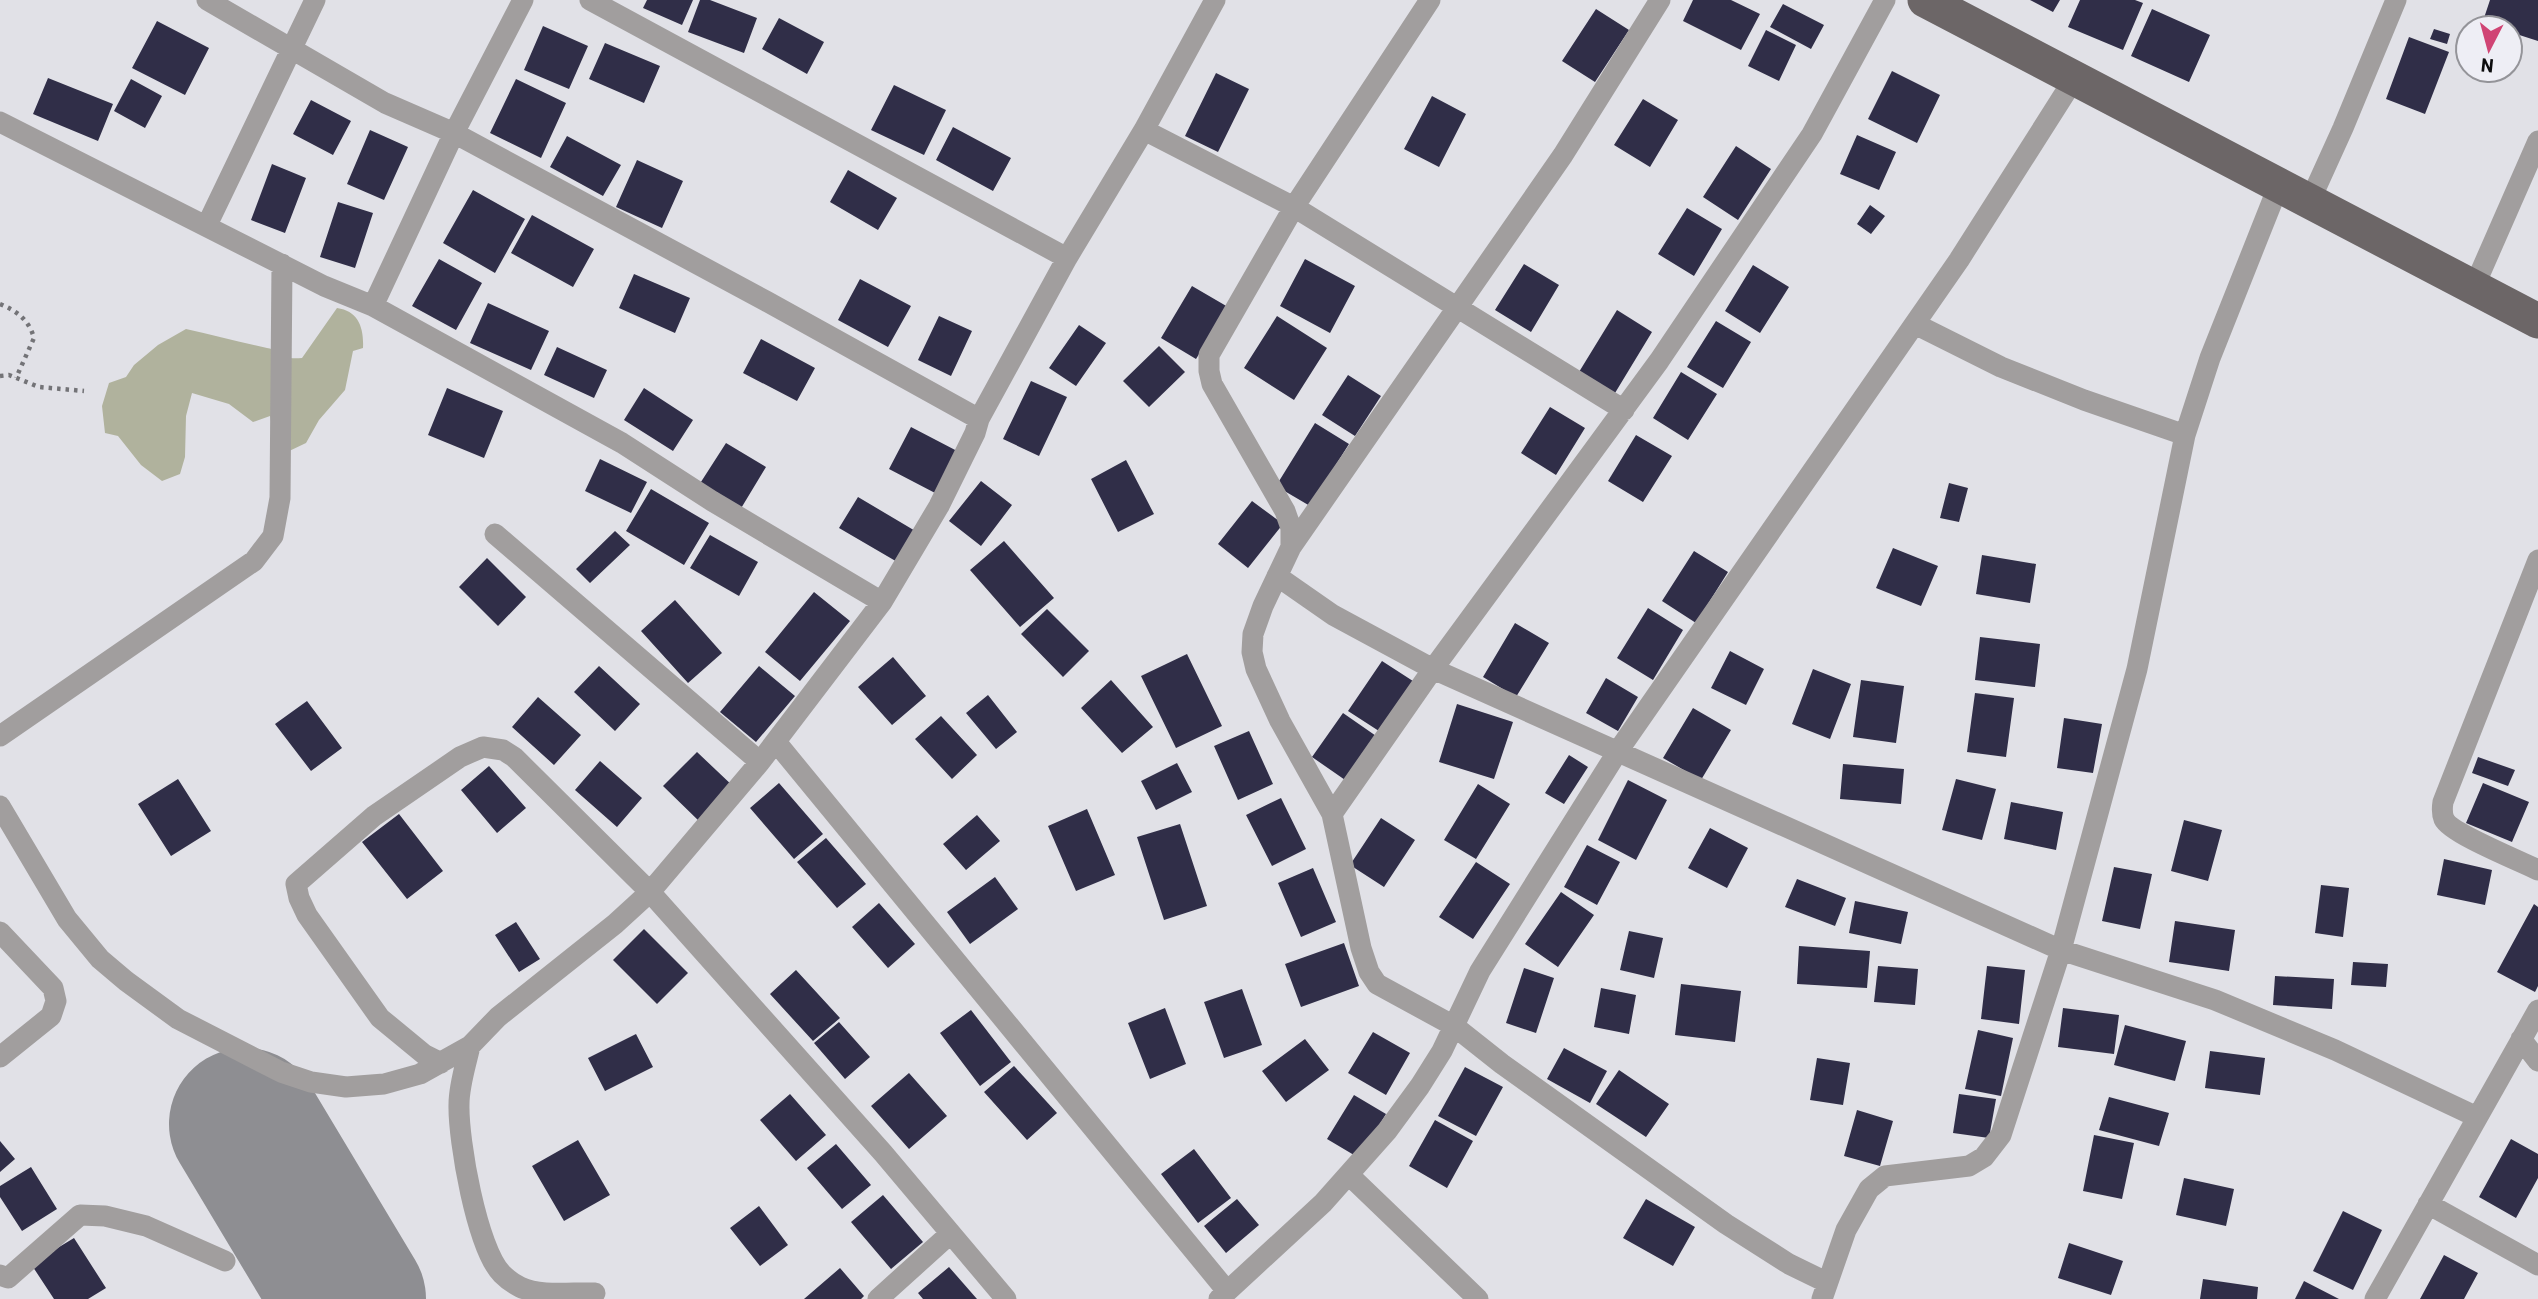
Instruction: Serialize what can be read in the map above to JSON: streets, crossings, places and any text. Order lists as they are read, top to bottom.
{
  "north": "bottom"
}
